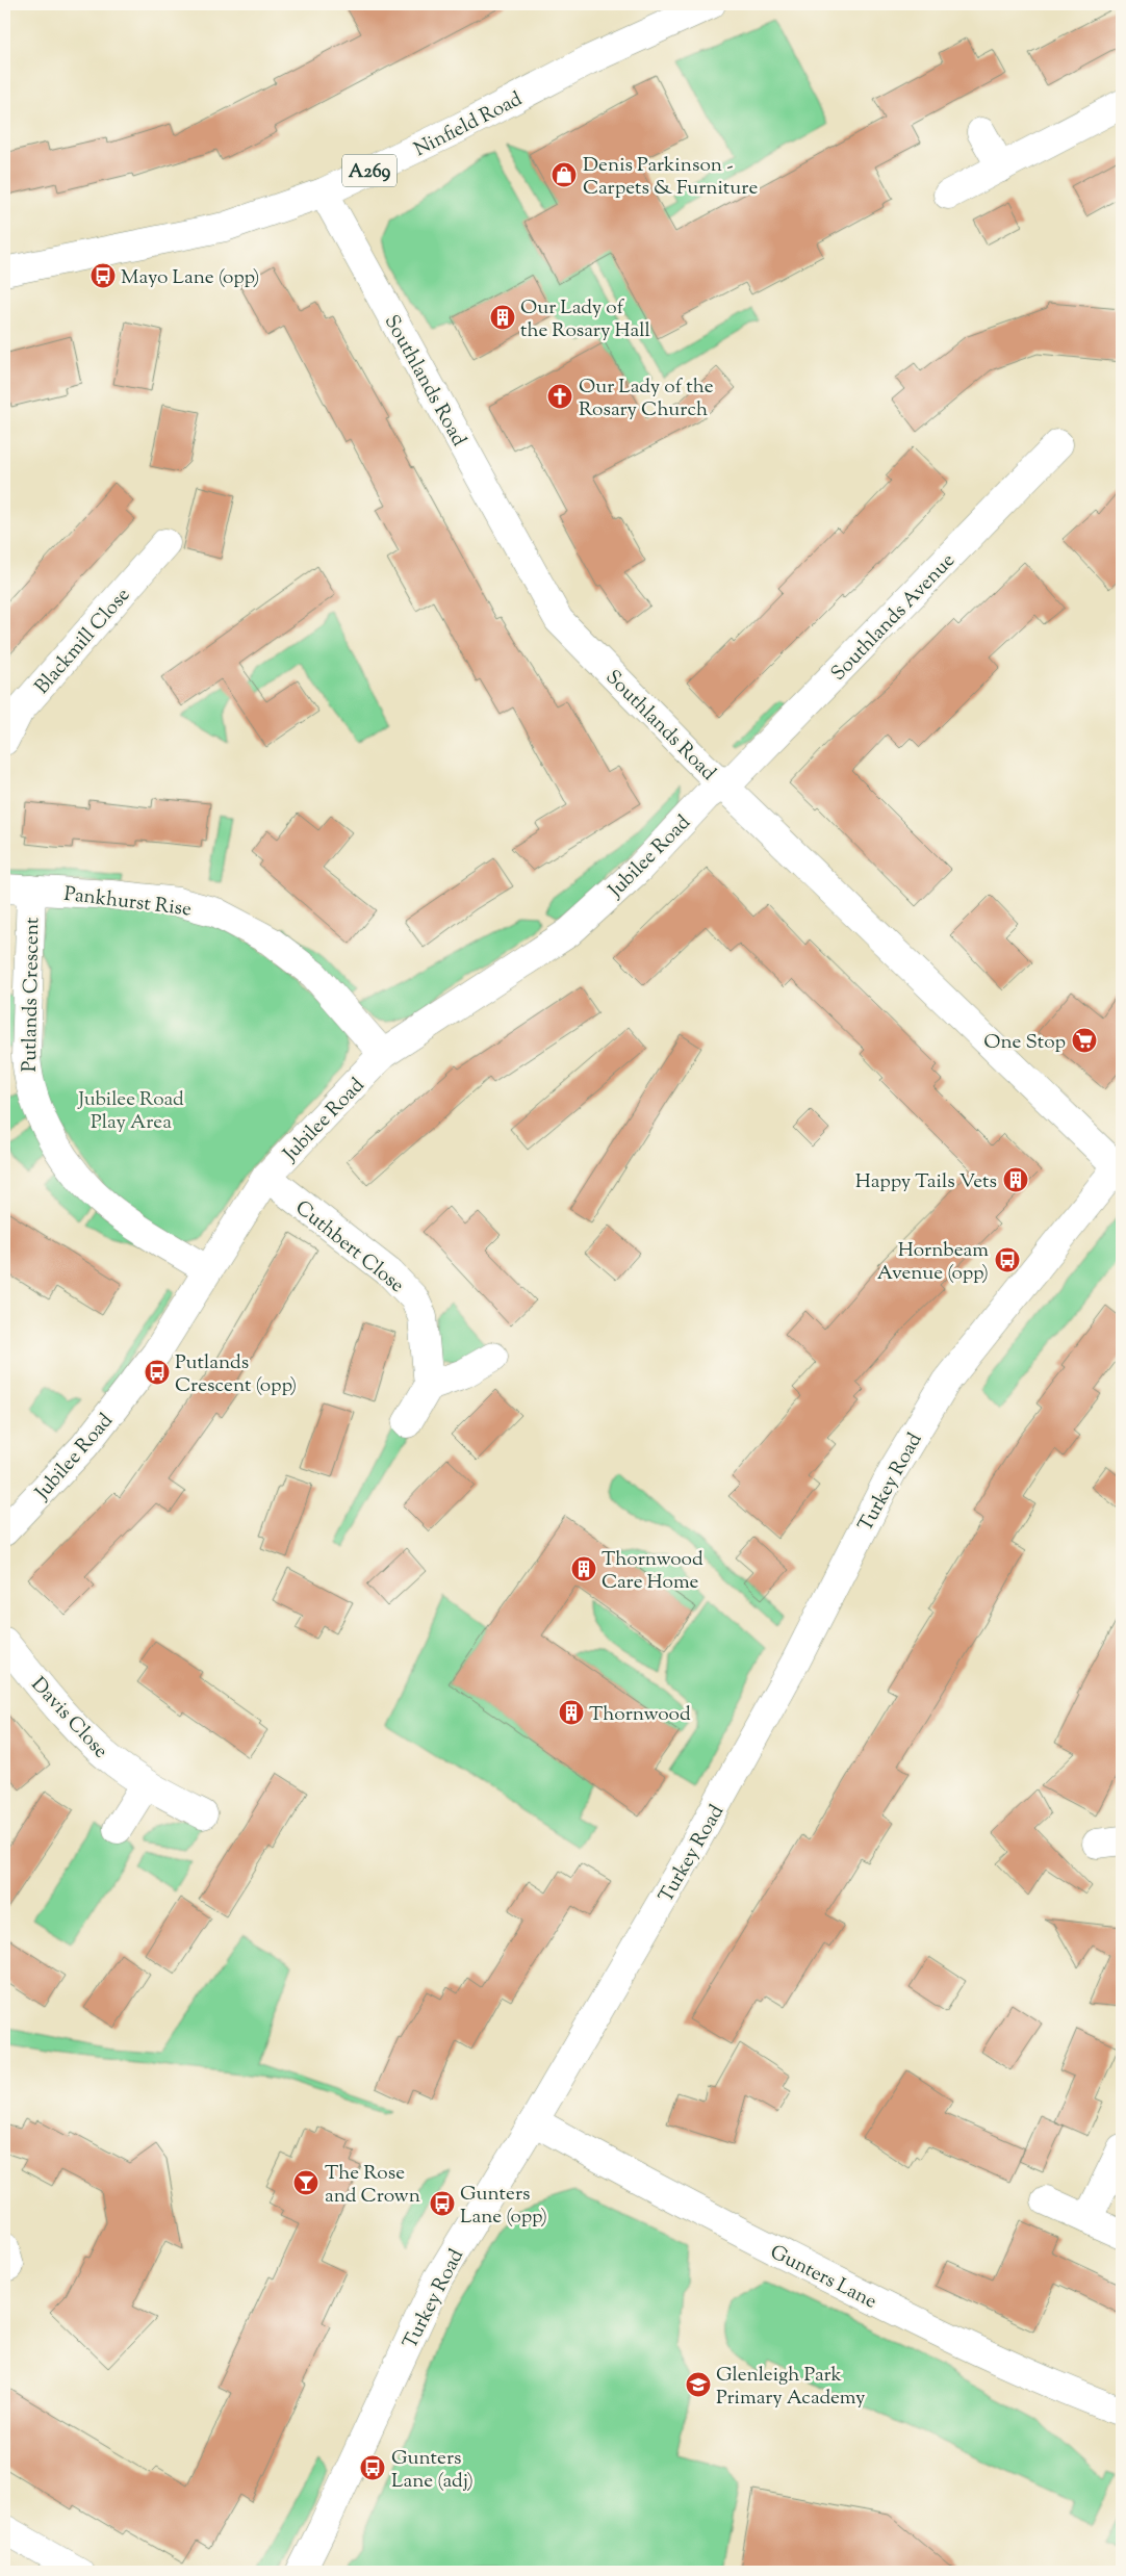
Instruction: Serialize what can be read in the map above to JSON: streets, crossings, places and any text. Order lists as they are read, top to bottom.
{
  "streets": {
    "street": [
      "Ninfield Road",
      "A269",
      "Southlands Road",
      "Southlands Avenue",
      "Blackmill Close",
      "Jubilee Road",
      "Pankhurst Rise",
      "Putlands Crescent",
      "Cuthbert Close",
      "Turkey Road",
      "Davis Close",
      "Gunters Lane"
    ]
  },
  "crossings": [
    ["Ninfield Road", "Southlands Road"],
    ["Southlands Road", "Southlands Avenue"],
    ["Southlands Road", "Jubilee Road"],
    ["Southlands Road", "Turkey Road"],
    ["Southlands Avenue", "Jubilee Road"],
    ["Jubilee Road", "Pankhurst Rise"],
    ["Jubilee Road", "Putlands Crescent"],
    ["Jubilee Road", "Cuthbert Close"],
    ["Pankhurst Rise", "Putlands Crescent"],
    ["Turkey Road", "Gunters Lane"]
  ],
  "parks": ["Jubilee Road Play Area"],
  "places": {
    "shop": ["Denis Parkinson - Carpets & Furniture"],
    "bus stop": [
      "Mayo Lane (opp)",
      "Hornbeam Avenue (opp)",
      "Putlands Crescent (opp)",
      "Gunters Lane (opp)",
      "Gunters Lane (adj)"
    ],
    "building": [
      "Our Lady of the Rosary Hall",
      "Happy Tails Vets",
      "Thornwood Care Home",
      "Thornwood"
    ],
    "church": ["Our Lady of the Rosary Church"],
    "supermarket": ["One Stop"],
    "bar": ["The Rose and Crown"],
    "school or university": ["Glenleigh Park Primary Academy"]
  }
}
